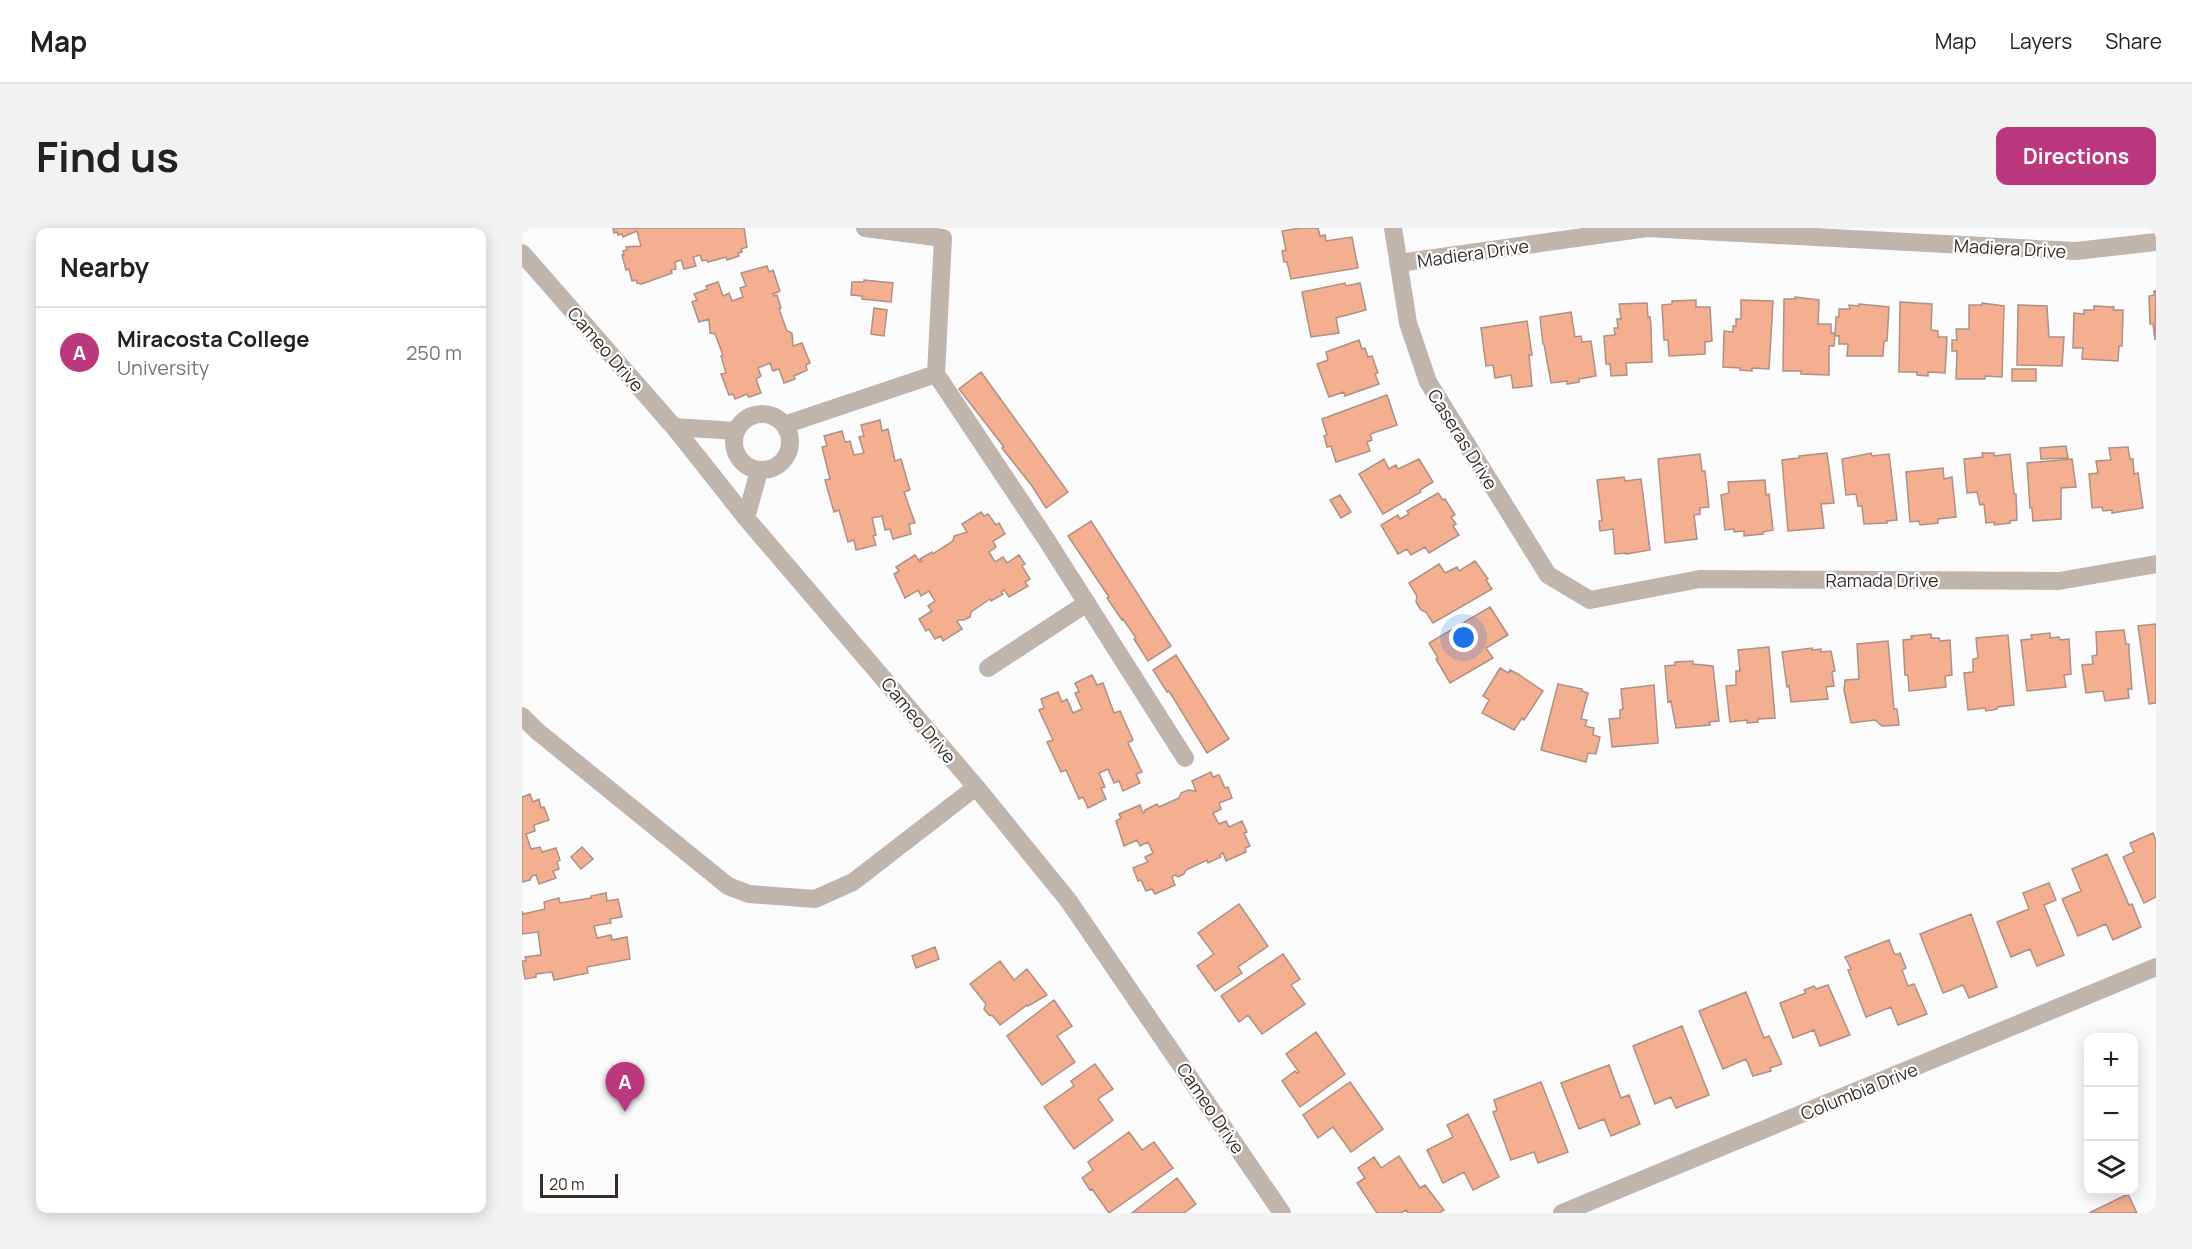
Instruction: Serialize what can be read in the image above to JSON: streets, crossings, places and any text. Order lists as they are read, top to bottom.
{
  "streets": {
    "street": [
      "Madiera Drive",
      "Cameo Drive",
      "Caseras Drive",
      "Ramada Drive",
      "Columbia Drive"
    ]
  },
  "crossings": [
    ["Madiera Drive", "Caseras Drive"],
    ["Caseras Drive", "Ramada Drive"]
  ],
  "scale_bar": "20 m",
  "page": {
    "header": "Map",
    "nav": ["Map", "Layers", "Share"],
    "title": "Find us",
    "buttons": "Directions",
    "heading": "Nearby",
    "list": [
      {
        "mark": "A",
        "name": "Miracosta College",
        "note": "University",
        "value": "250 m"
      }
    ],
    "map_buttons": ["+", "−"],
    "pins": "A",
    "scale": "20 m"
  }
}
